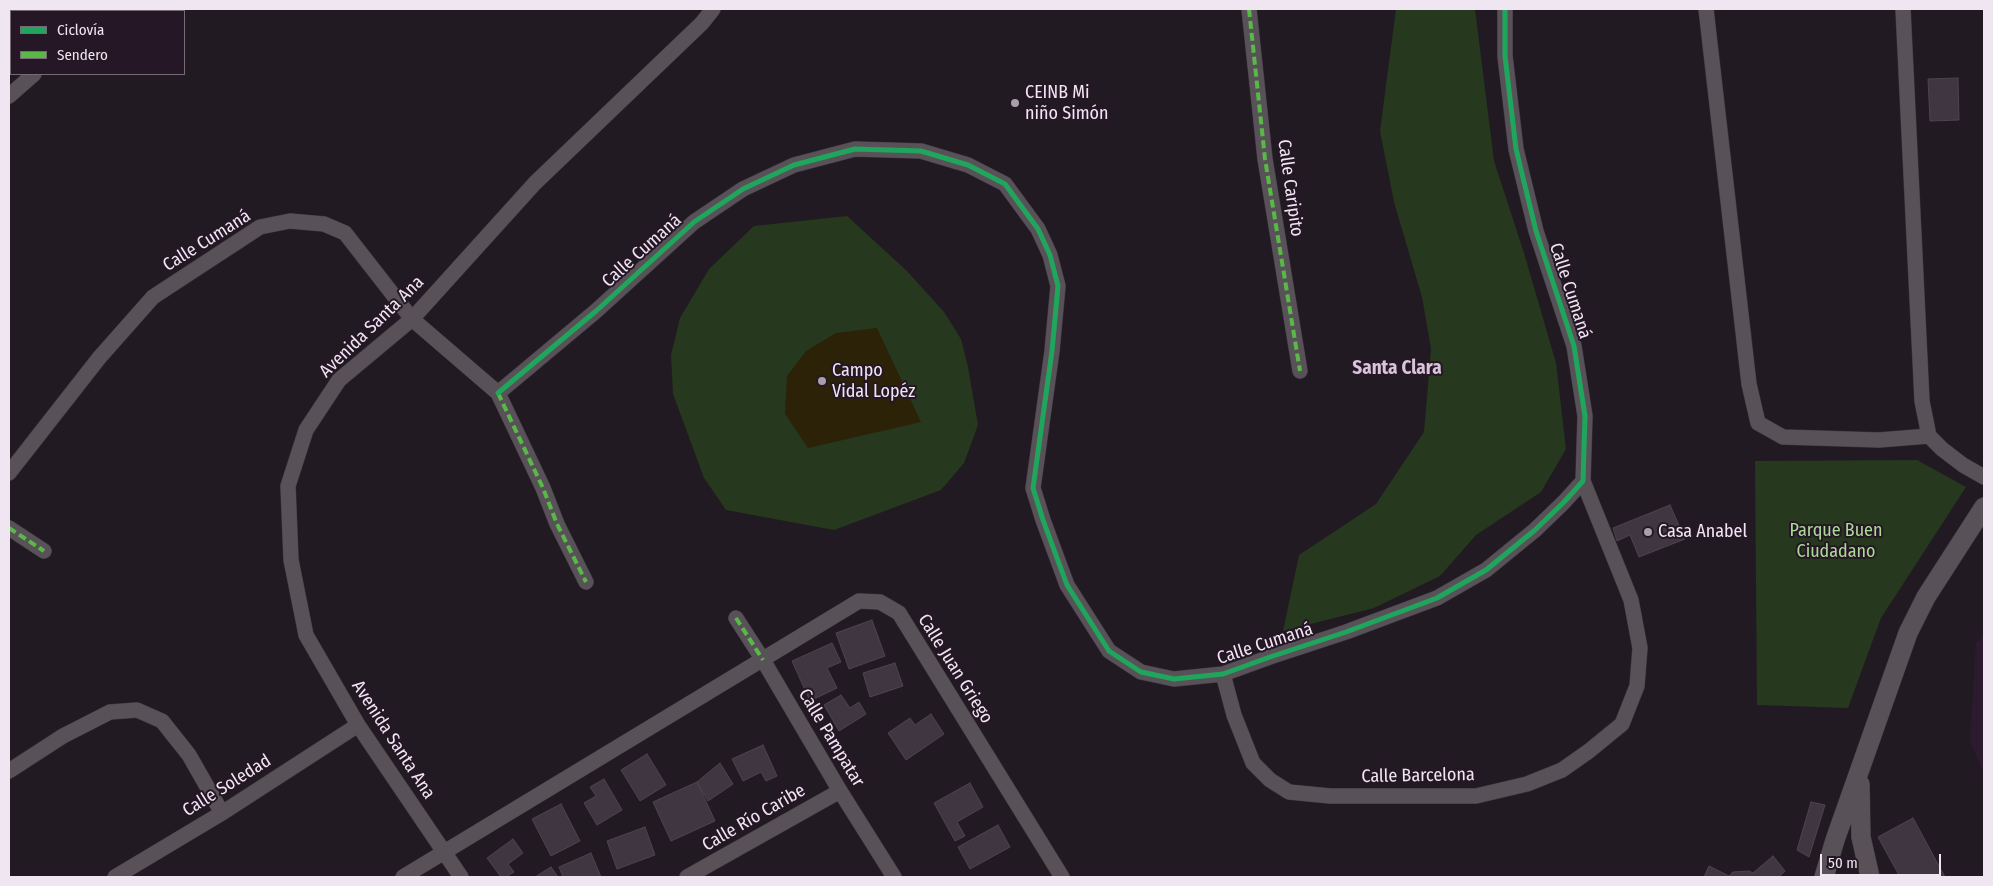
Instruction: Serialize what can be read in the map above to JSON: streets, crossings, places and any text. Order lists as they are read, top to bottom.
{
  "streets": {
    "street": [
      "Calle Caripito",
      "Calle Cumaná",
      "Avenida Santa Ana",
      "Calle Juan Griego",
      "Calle Pampatar",
      "Calle Barcelona",
      "Calle Soledad",
      "Calle Río Caribe"
    ]
  },
  "crossings": [
    ["Calle Cumaná", "Avenida Santa Ana"],
    ["Calle Cumaná", "Calle Barcelona"],
    ["Avenida Santa Ana", "Calle Juan Griego"],
    ["Avenida Santa Ana", "Calle Soledad"],
    ["Calle Juan Griego", "Calle Pampatar"],
    ["Calle Pampatar", "Calle Río Caribe"]
  ],
  "districts": ["Santa Clara"],
  "parks": ["Parque Buen Ciudadano"],
  "places": ["CEINB Mi niño Simón", "Campo Vidal Lopéz", "Casa Anabel"],
  "legend": ["Ciclovía", "Sendero"],
  "scale_bar": "50 m"
}
